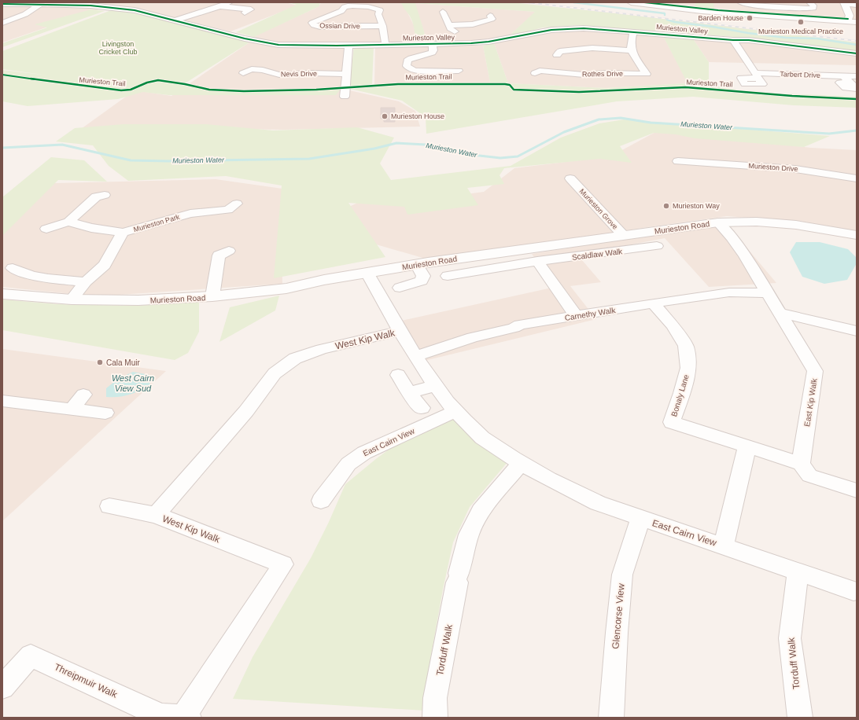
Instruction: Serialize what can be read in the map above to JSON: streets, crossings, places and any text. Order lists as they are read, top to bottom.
{
  "streets": {
    "street": [
      "Ossian Drive",
      "Murieston Valley",
      "Nevis Drive",
      "Rothes Drive",
      "Tarbert Drive",
      "Murieston Drive",
      "Murieston Grove",
      "Murieston Park",
      "Murieston Road",
      "Scaldlaw Walk",
      "Carnethy Walk",
      "West Kip Walk",
      "Bonaly Lane",
      "East Kip Walk",
      "East Cairn View",
      "Glencorse View",
      "Torduff Walk",
      "Threipmuir Walk"
    ],
    "cycle path": ["Murieston Trail"]
  },
  "crossings": [
    ["Ossian Drive", "Murieston Valley"],
    ["Murieston Valley", "Tarbert Drive"],
    ["Murieston Grove", "Murieston Road"],
    ["Murieston Park", "Murieston Road"],
    ["Murieston Road", "East Kip Walk"],
    ["Murieston Road", "East Cairn View"],
    ["Carnethy Walk", "Bonaly Lane"],
    ["Carnethy Walk", "East Kip Walk"],
    ["Carnethy Walk", "East Cairn View"],
    ["West Kip Walk", "East Cairn View"],
    ["West Kip Walk", "Threipmuir Walk"],
    ["East Cairn View", "Glencorse View"],
    ["East Cairn View", "Torduff Walk"]
  ],
  "water": ["Murieston Water", "West Cairn View Sud"],
  "parks": ["Livingston Cricket Club"],
  "places": [
    "Barden House",
    "Murieston Medical Practice",
    "Murieston House",
    "Murieston Way",
    "Cala Muir"
  ]
}
